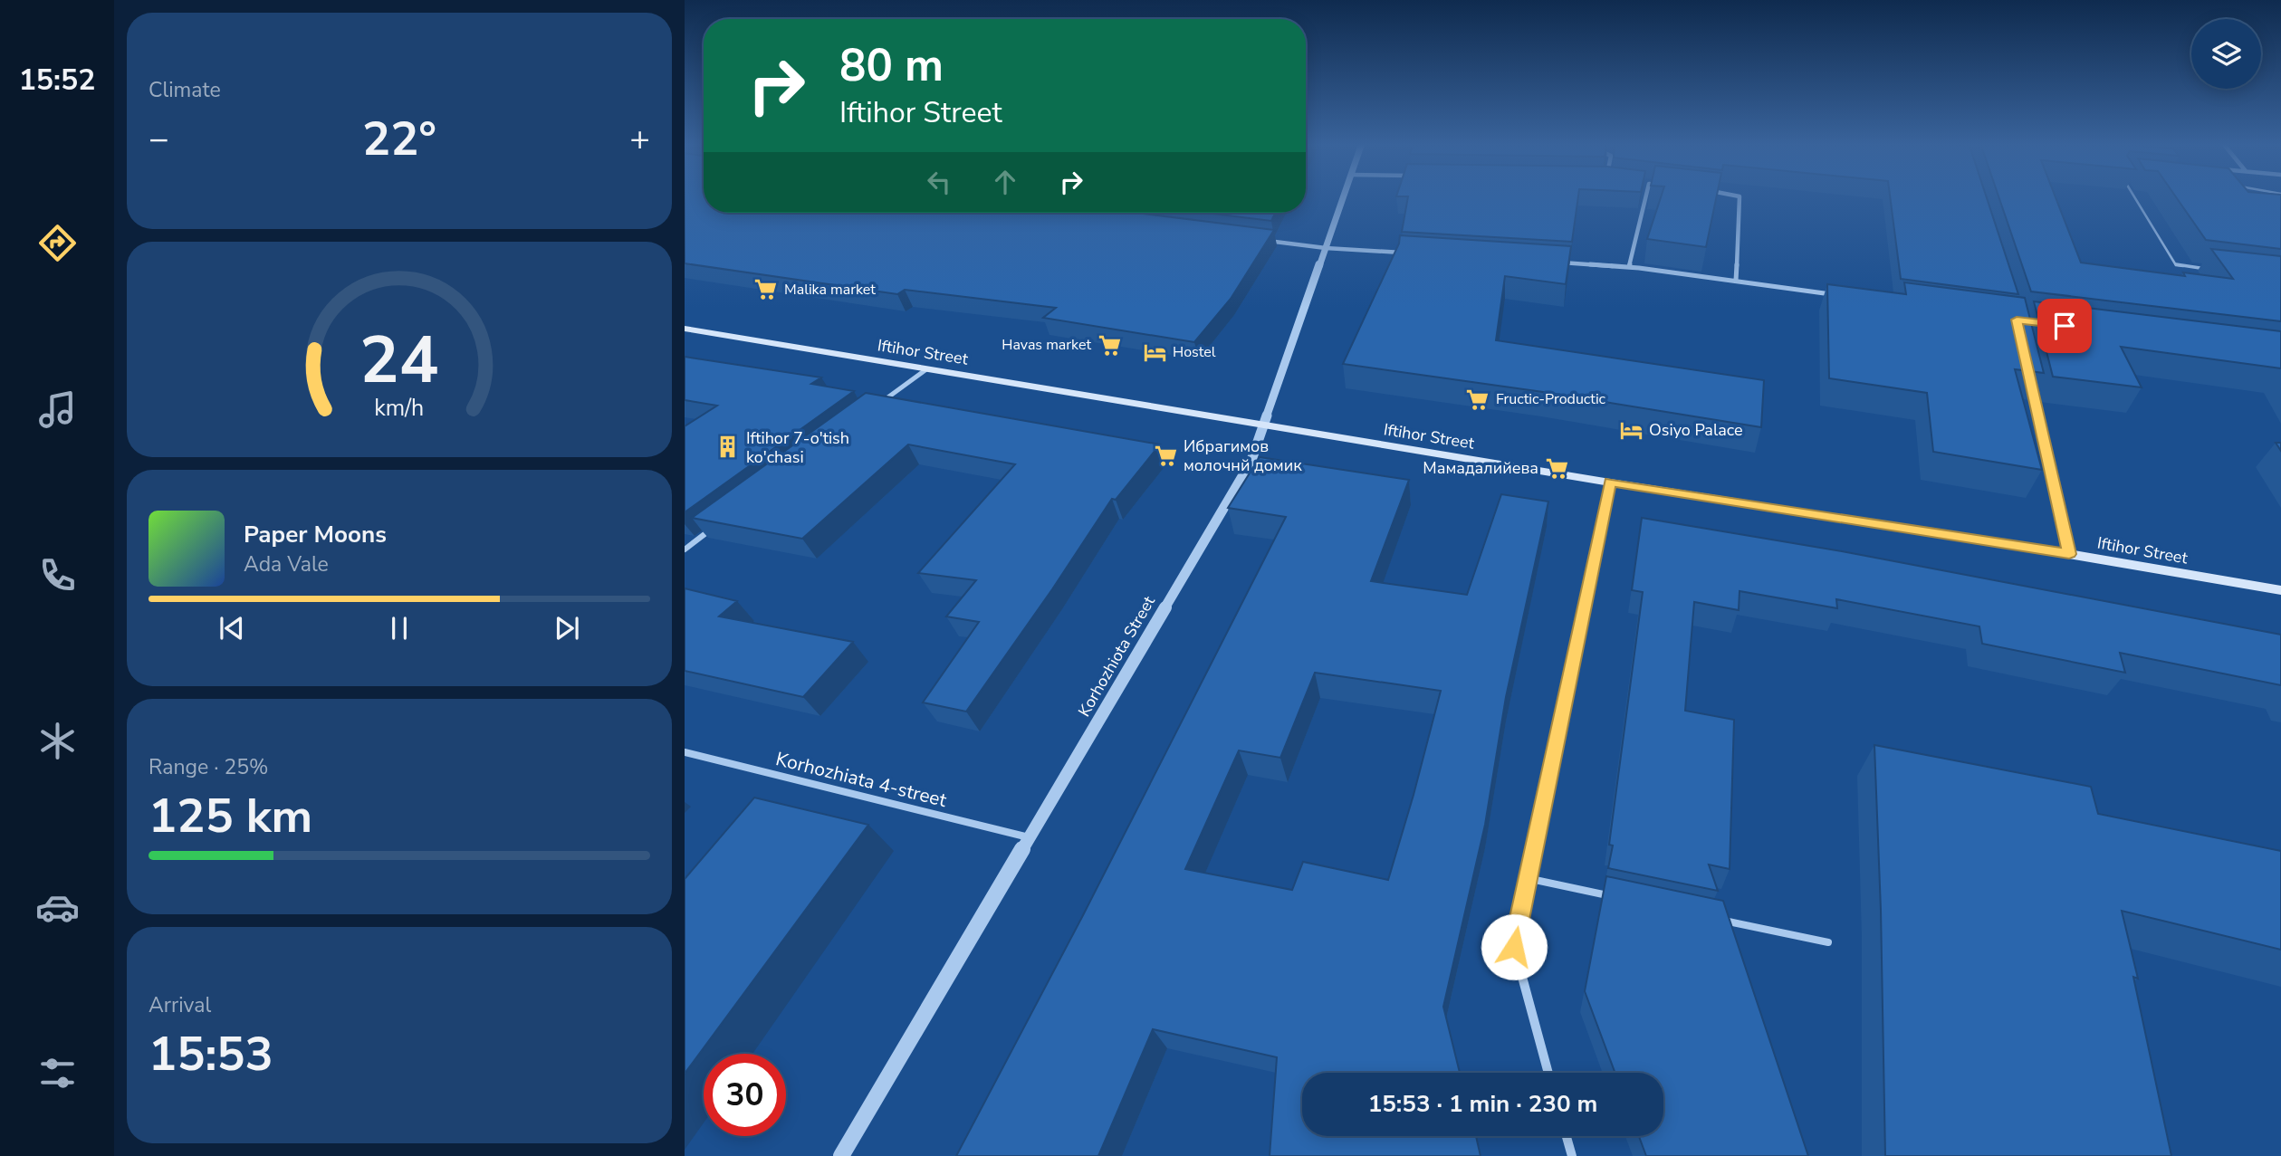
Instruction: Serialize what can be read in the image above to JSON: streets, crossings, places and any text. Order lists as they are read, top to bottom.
{
  "streets": {
    "main road": ["Iftihor Street"],
    "street": ["Korhozhiota Street", "Korhozhiаta 4-street"]
  },
  "crossings": [
    ["Iftihor Street", "Korhozhiota Street"],
    ["Korhozhiota Street", "Korhozhiаta 4-street"]
  ],
  "places": {
    "supermarket": [
      "Malika market",
      "Havas market",
      "Fructic-Productic",
      "Ибрагимов молочнй домик",
      "Мамадалийева"
    ],
    "hotel": ["Hostel", "Osiyo Palace"],
    "building": ["Iftihor 7-o'tish ko'chasi"]
  },
  "page": {
    "tabs": "15:52",
    "tile": [
      "Climate",
      ["Range · 25%", "125 km"],
      ["Arrival", "15:53"]
    ],
    "turn": ["80 m", "Iftihor Street"],
    "heat": ["−", "22°", "+"],
    "song": ["Paper Moons", "Ada Vale"],
    "limit": "30",
    "trip": "15:53 · 1 min · 230 m",
    "gauge": ["24", "km/h"]
  }
}
